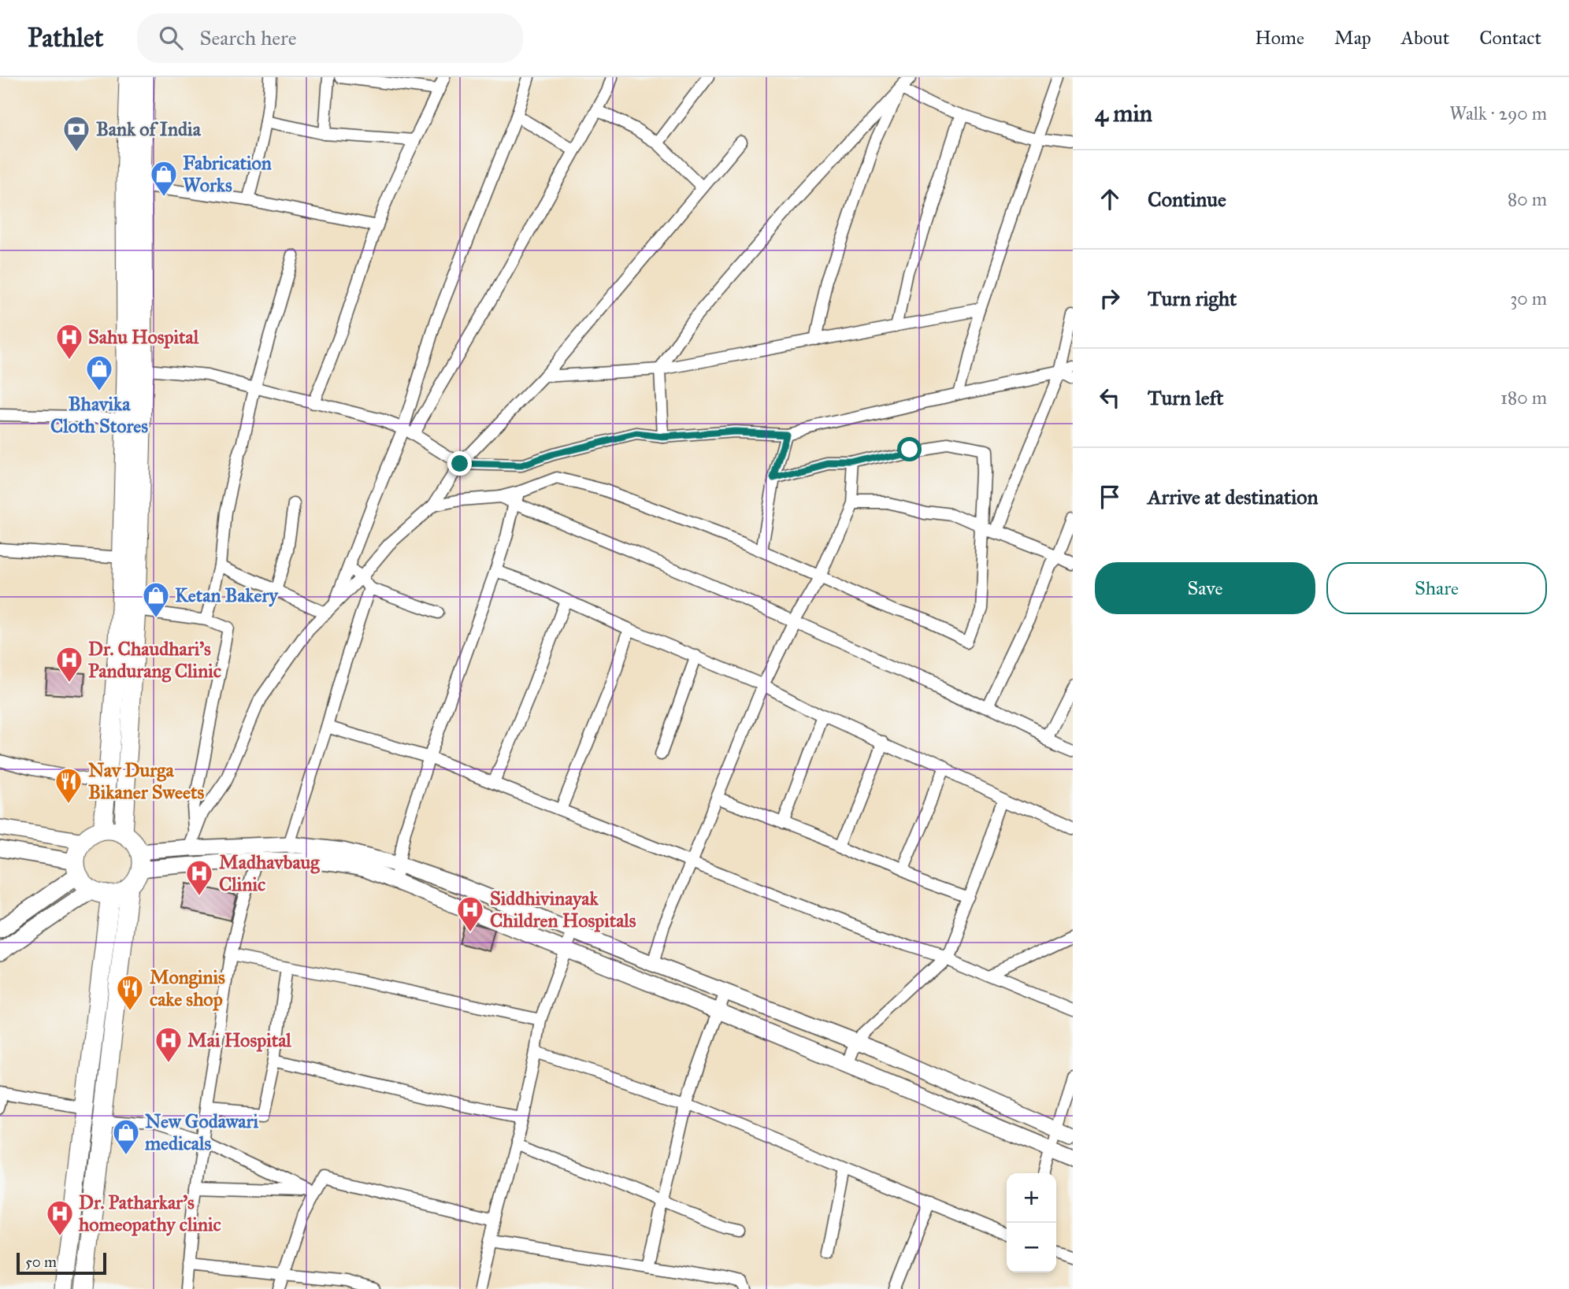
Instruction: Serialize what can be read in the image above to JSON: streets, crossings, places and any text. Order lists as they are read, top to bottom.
{
  "places": {
    "bank": ["Bank of India"],
    "shop": [
      "Fabrication Works",
      "Bhavika Cloth Stores",
      "Ketan Bakery",
      "New Godawari medicals"
    ],
    "hospital": [
      "Sahu Hospital",
      "Dr. Chaudhari's Pandurang Clinic",
      "Madhavbaug Clinic",
      "Siddhivinayak Children Hospitals",
      "Mai Hospital",
      "Dr. Patharkar's homeopathy clinic"
    ],
    "restaurant": ["Nav Durga Bikaner Sweets", "Monginis cake shop"]
  },
  "scale_bar": "50 m",
  "page": {
    "header": "Pathlet",
    "search": "Search here",
    "nav": [
      "Home",
      "Map",
      "About",
      "Contact"
    ],
    "heading": ["4 min", "Walk · 290 m"],
    "list": [
      ["Continue", "80 m"],
      ["Turn right", "30 m"],
      ["Turn left", "180 m"],
      "Arrive at destination"
    ],
    "buttons": ["Save", "Share"],
    "map_buttons": ["+", "−"],
    "scale": "50 m"
  }
}
